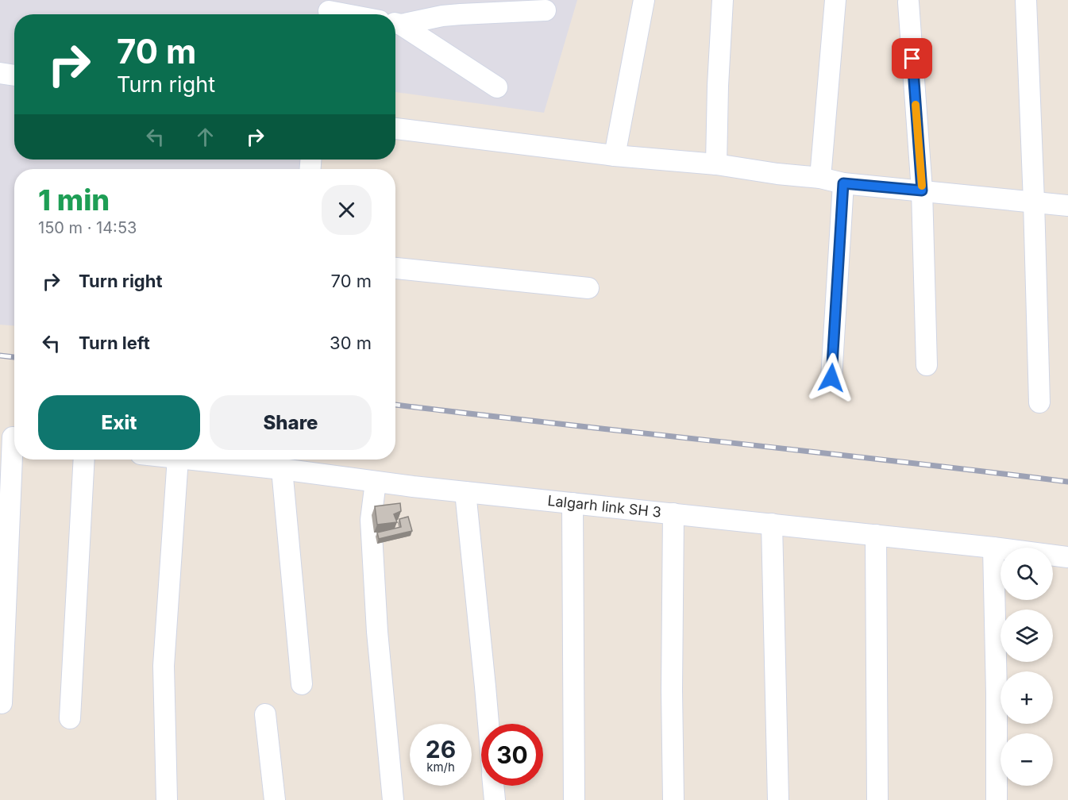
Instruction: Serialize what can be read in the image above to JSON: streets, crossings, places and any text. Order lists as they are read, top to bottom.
{
  "streets": {
    "street": ["Lalgarh link SH 3"]
  },
  "page": {
    "turn": ["70 m", "Turn right"],
    "heading": ["1 min", "150 m · 14:53"],
    "list": [
      {
        "name": "Turn right",
        "value": "70 m"
      },
      {
        "name": "Turn left",
        "value": "30 m"
      }
    ],
    "buttons": ["Exit", "Share"],
    "map_buttons": ["+", "−"],
    "speed": "26 km/h",
    "limit": "30"
  }
}
